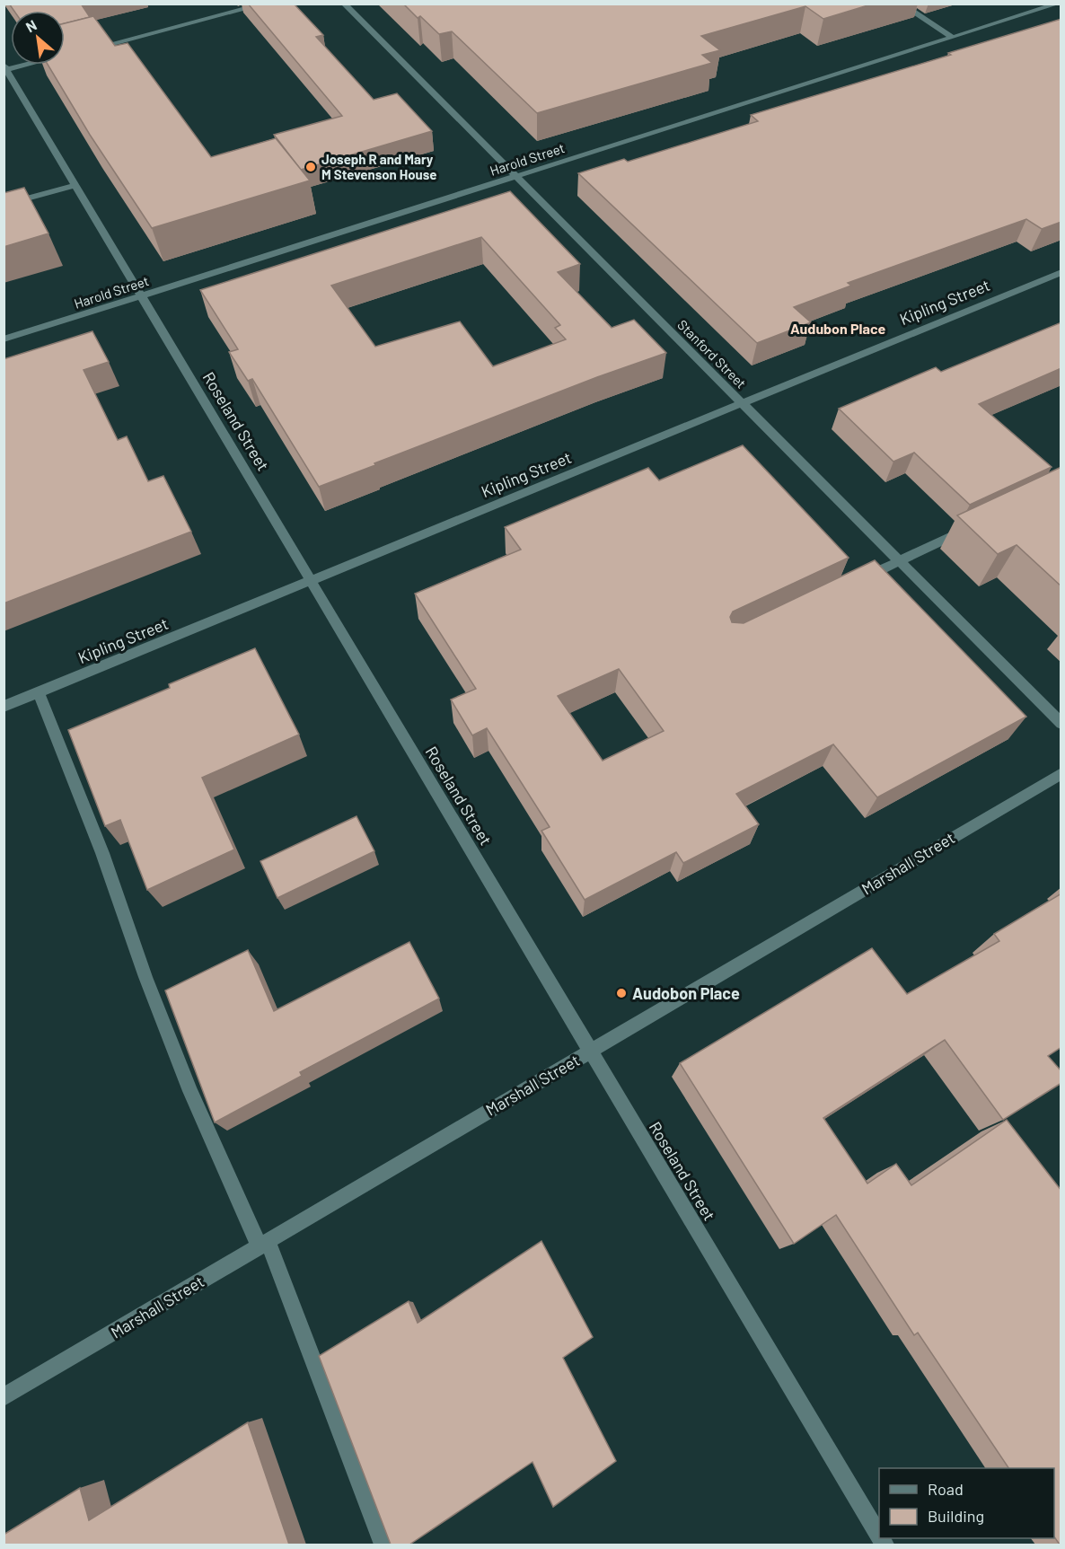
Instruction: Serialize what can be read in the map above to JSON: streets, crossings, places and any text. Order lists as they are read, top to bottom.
{
  "streets": {
    "street": [
      "Harold Street",
      "Kipling Street",
      "Stanford Street",
      "Roseland Street",
      "Marshall Street"
    ]
  },
  "crossings": [
    ["Harold Street", "Stanford Street"],
    ["Harold Street", "Roseland Street"],
    ["Kipling Street", "Stanford Street"],
    ["Kipling Street", "Roseland Street"],
    ["Roseland Street", "Marshall Street"]
  ],
  "districts": ["Audubon Place"],
  "places": ["Joseph R and Mary M Stevenson House", "Audobon Place"],
  "legend": ["Road", "Building"],
  "north": "top left"
}
